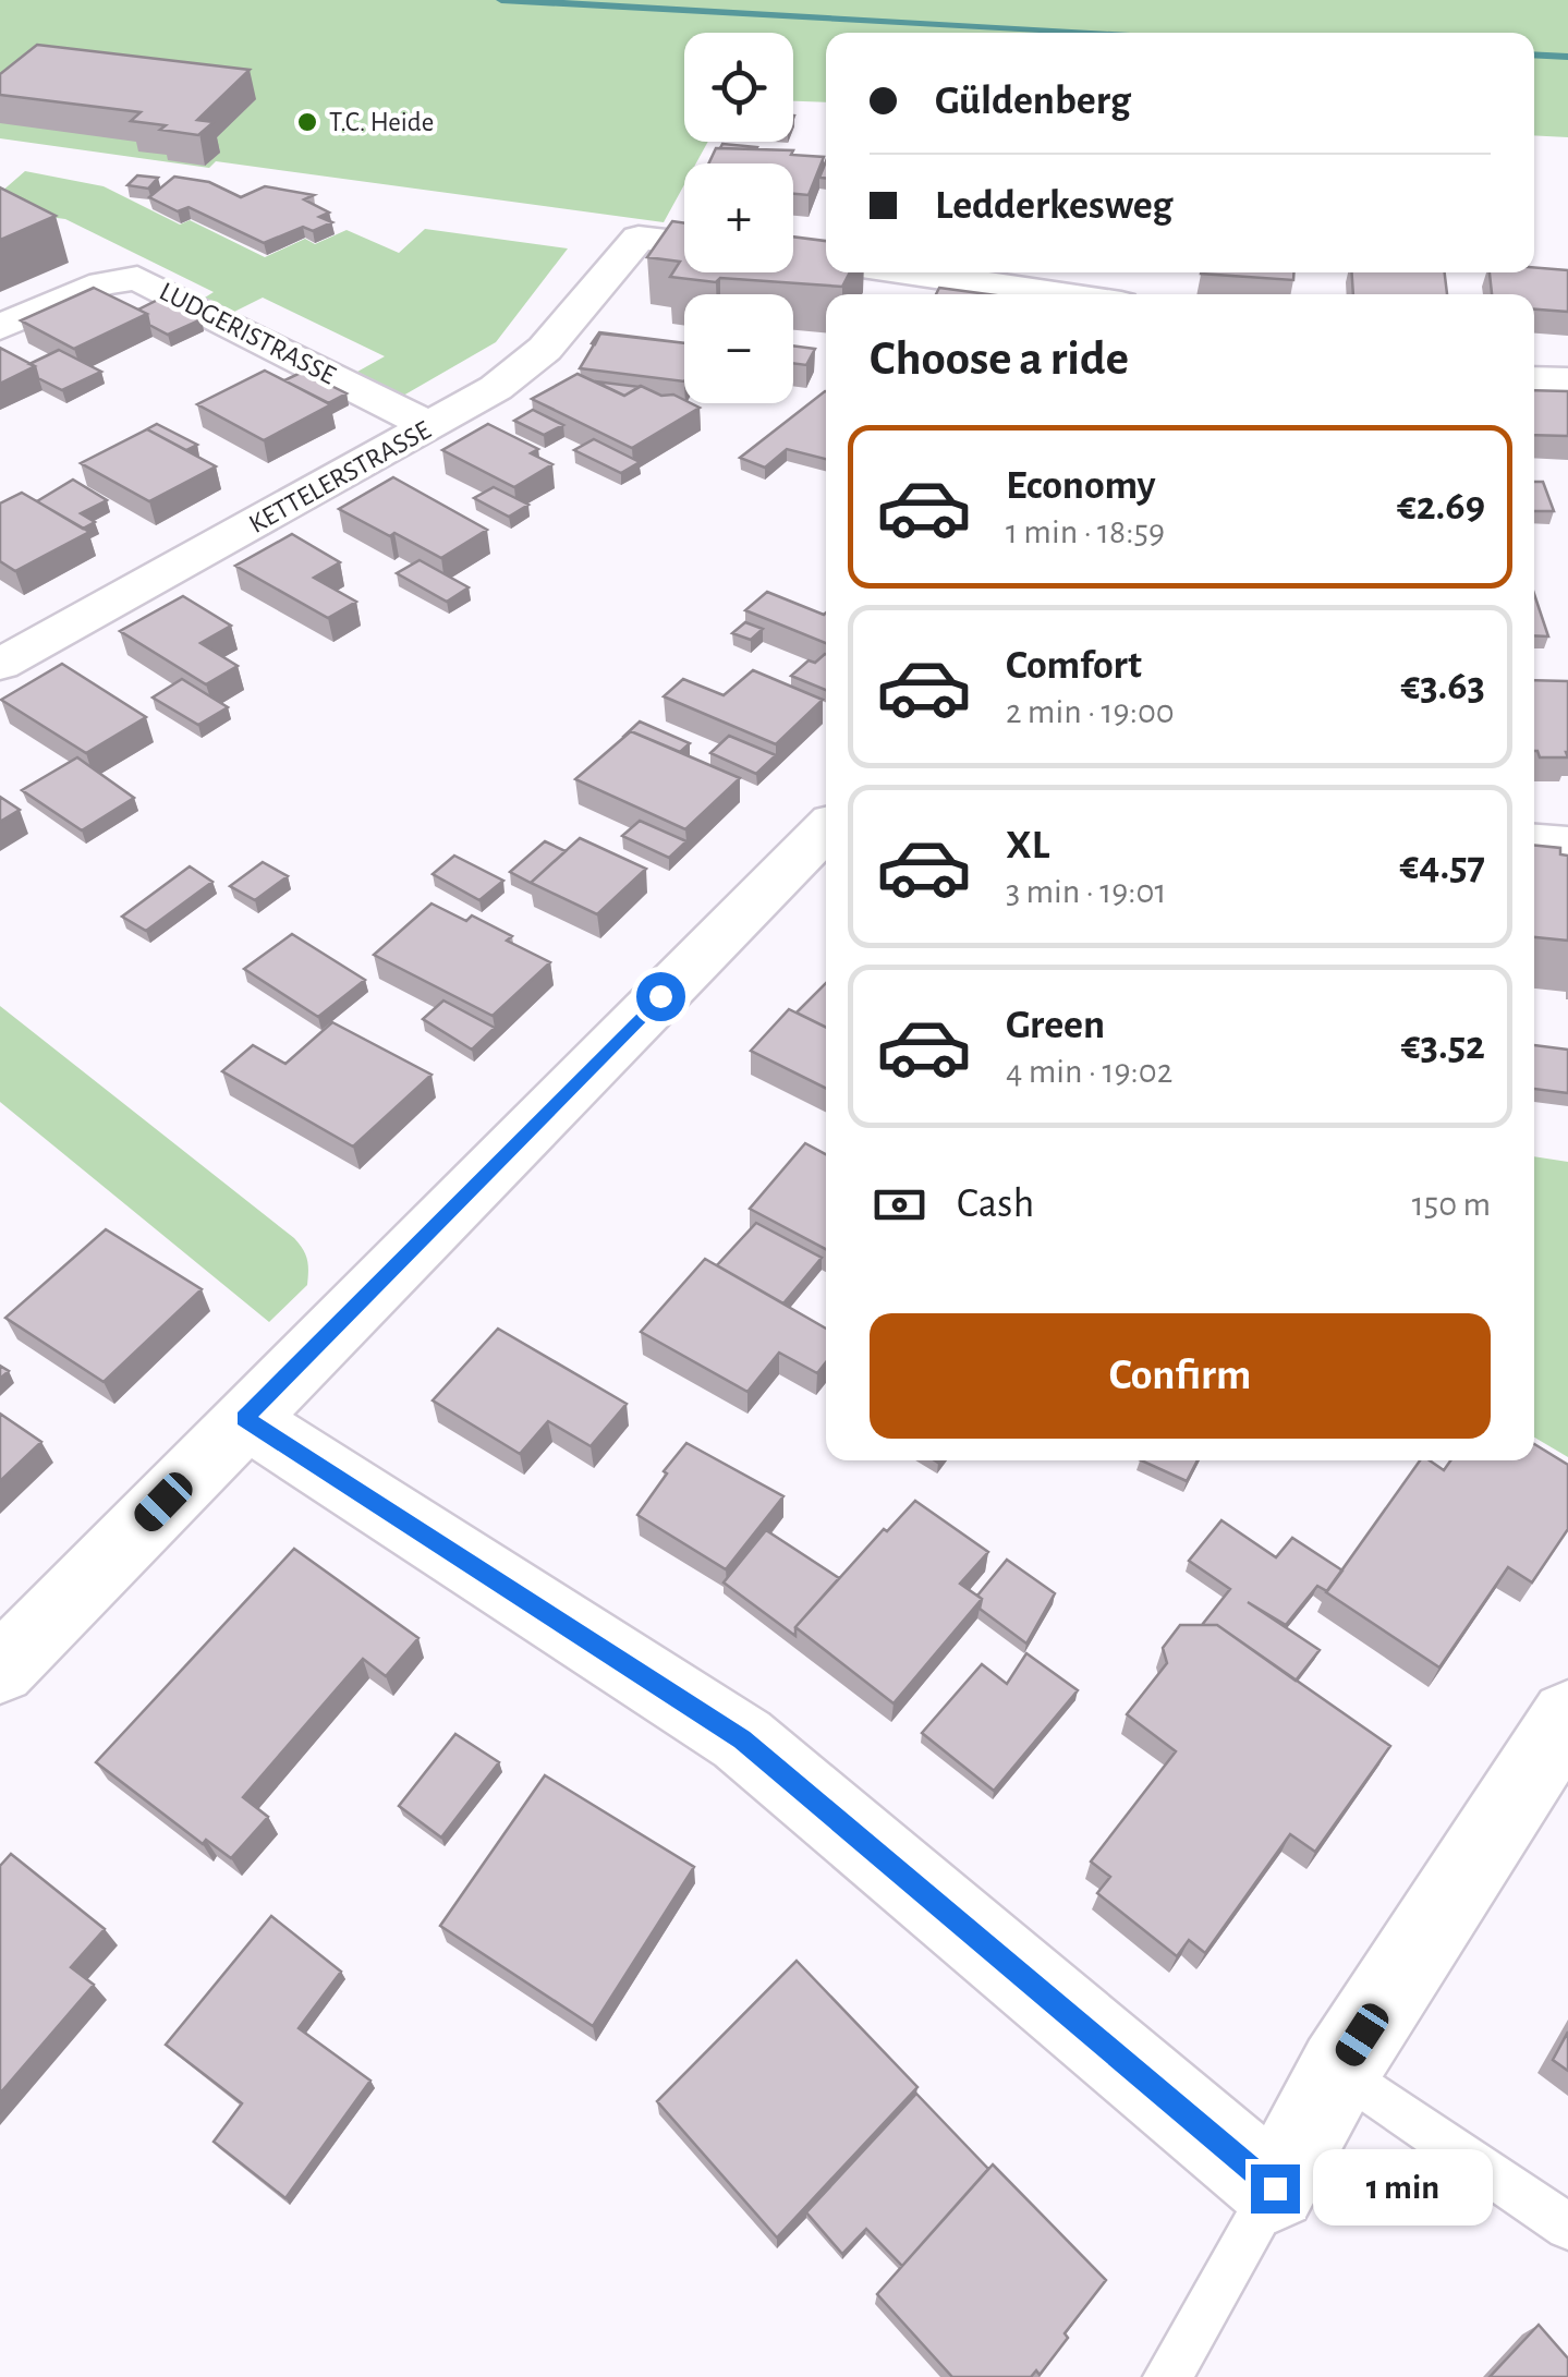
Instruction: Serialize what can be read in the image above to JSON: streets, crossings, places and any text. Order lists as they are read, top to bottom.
{
  "streets": {
    "street": ["LUDGERISTRASSE", "KETTELERSTRASSE"]
  },
  "crossings": [
    ["LUDGERISTRASSE", "KETTELERSTRASSE"]
  ],
  "places": ["T.C. Heide"],
  "page": {
    "map_buttons": ["+", "−"],
    "banner": ["Güldenberg", "Ledderkesweg"],
    "heading": "Choose a ride",
    "list": [
      {
        "name": "Economy",
        "note": "1 min · 18:59",
        "value": "€2.69"
      },
      {
        "name": "Comfort",
        "note": "2 min · 19:00",
        "value": "€3.63"
      },
      {
        "name": "XL",
        "note": "3 min · 19:01",
        "value": "€4.57"
      },
      {
        "name": "Green",
        "note": "4 min · 19:02",
        "value": "€3.52"
      }
    ],
    "pay": ["Cash", "150 m"],
    "buttons": "Confirm",
    "bubble": "1 min"
  }
}
